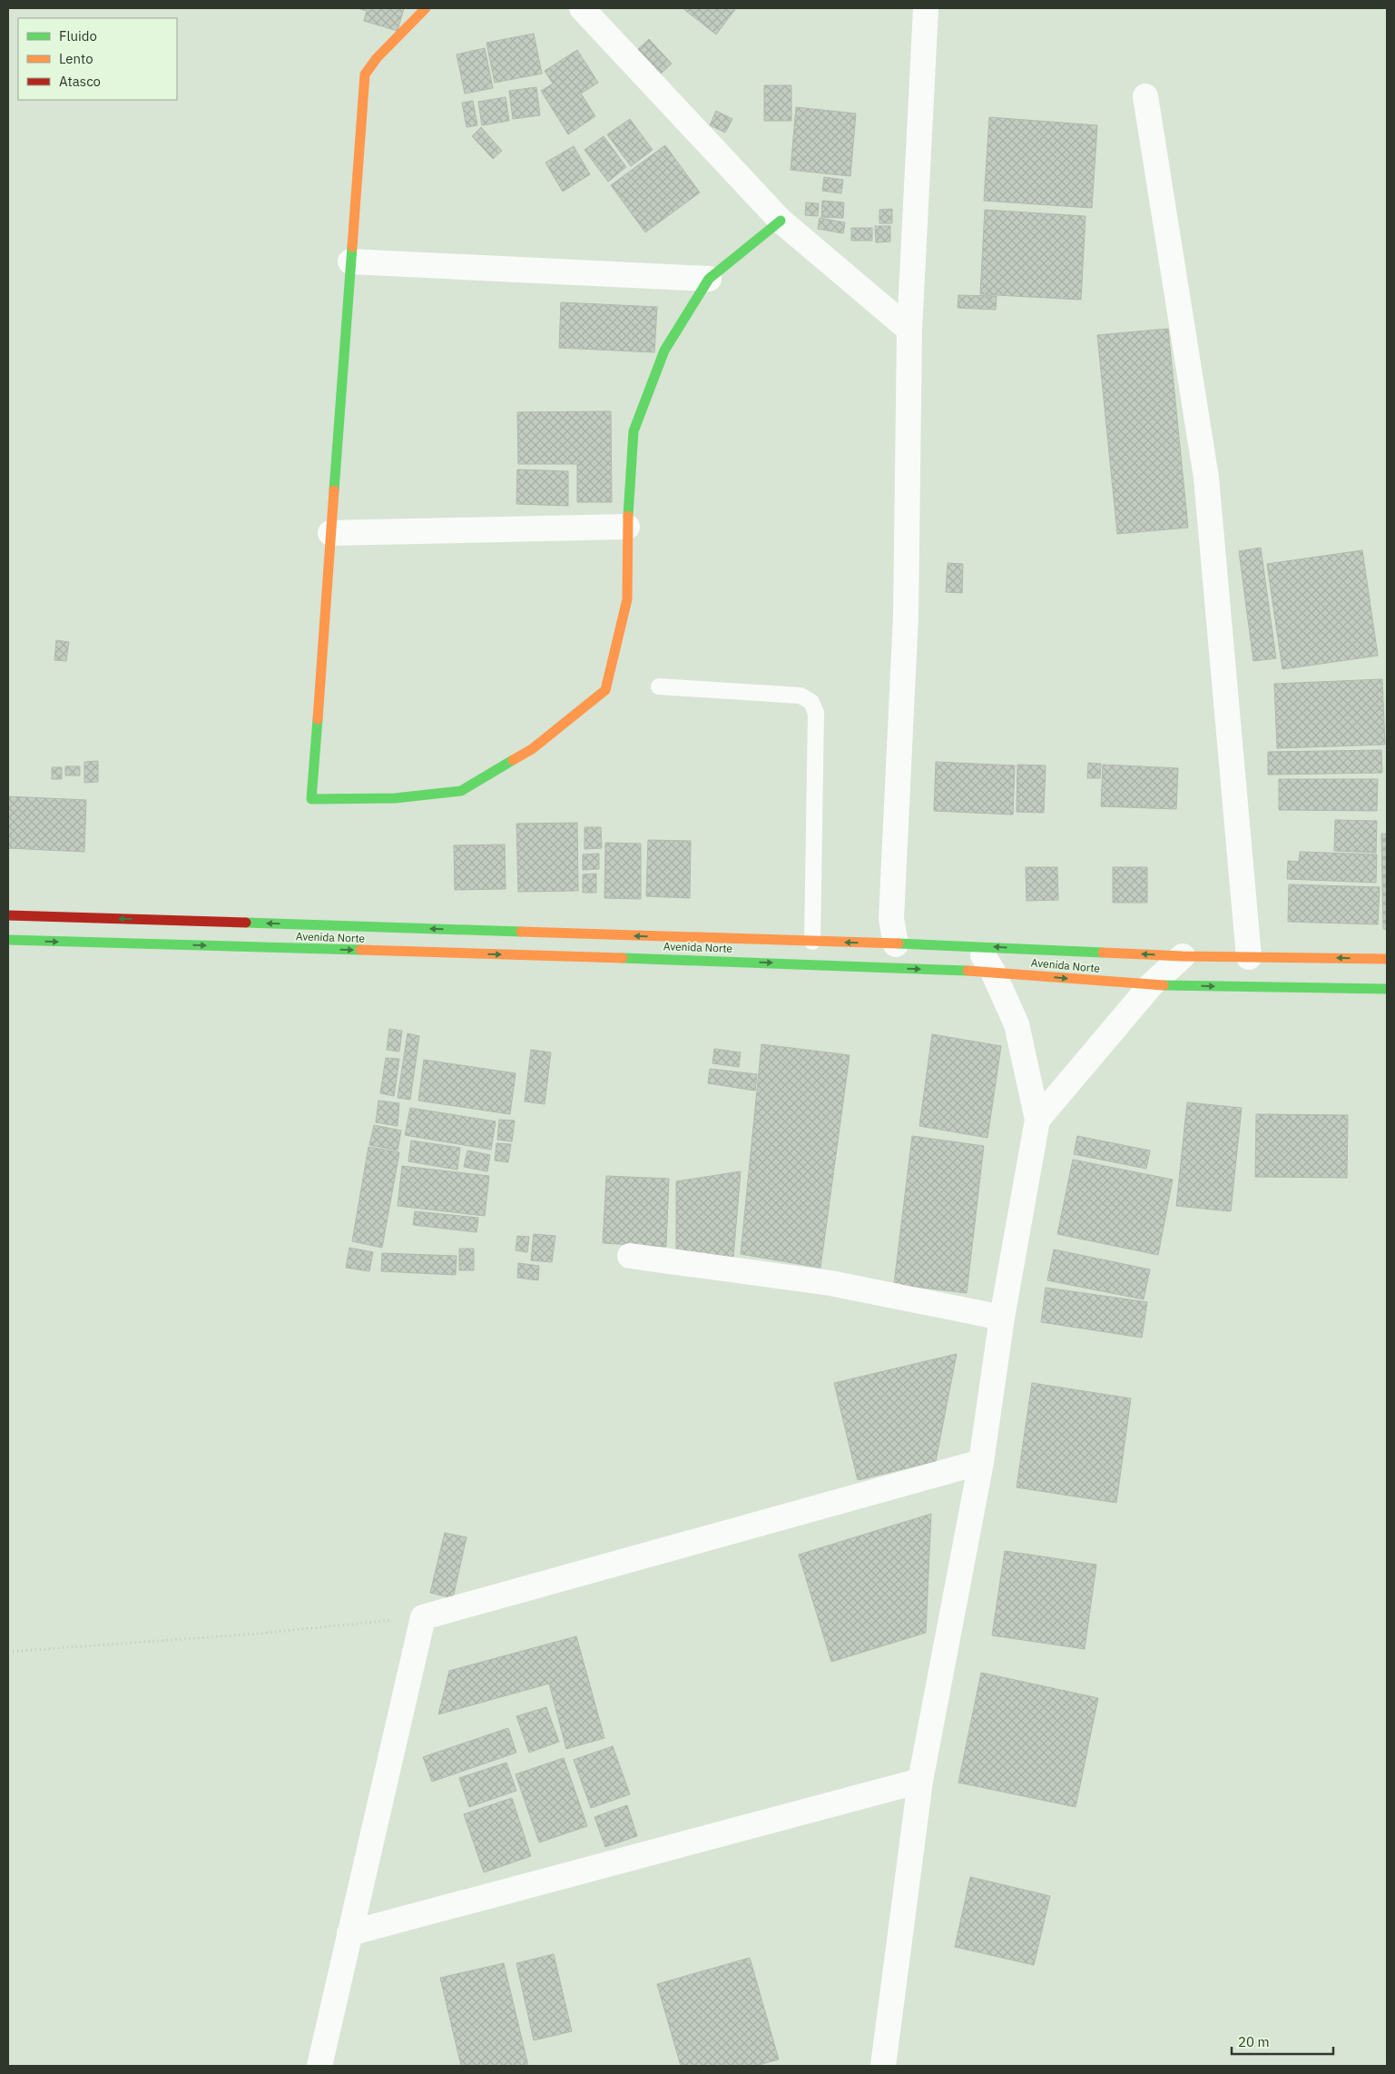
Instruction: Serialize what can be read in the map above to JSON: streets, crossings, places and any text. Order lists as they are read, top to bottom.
{
  "streets": {
    "main road": ["Avenida Norte"]
  },
  "legend": ["Fluido", "Lento", "Atasco"],
  "scale_bar": "20 m"
}
